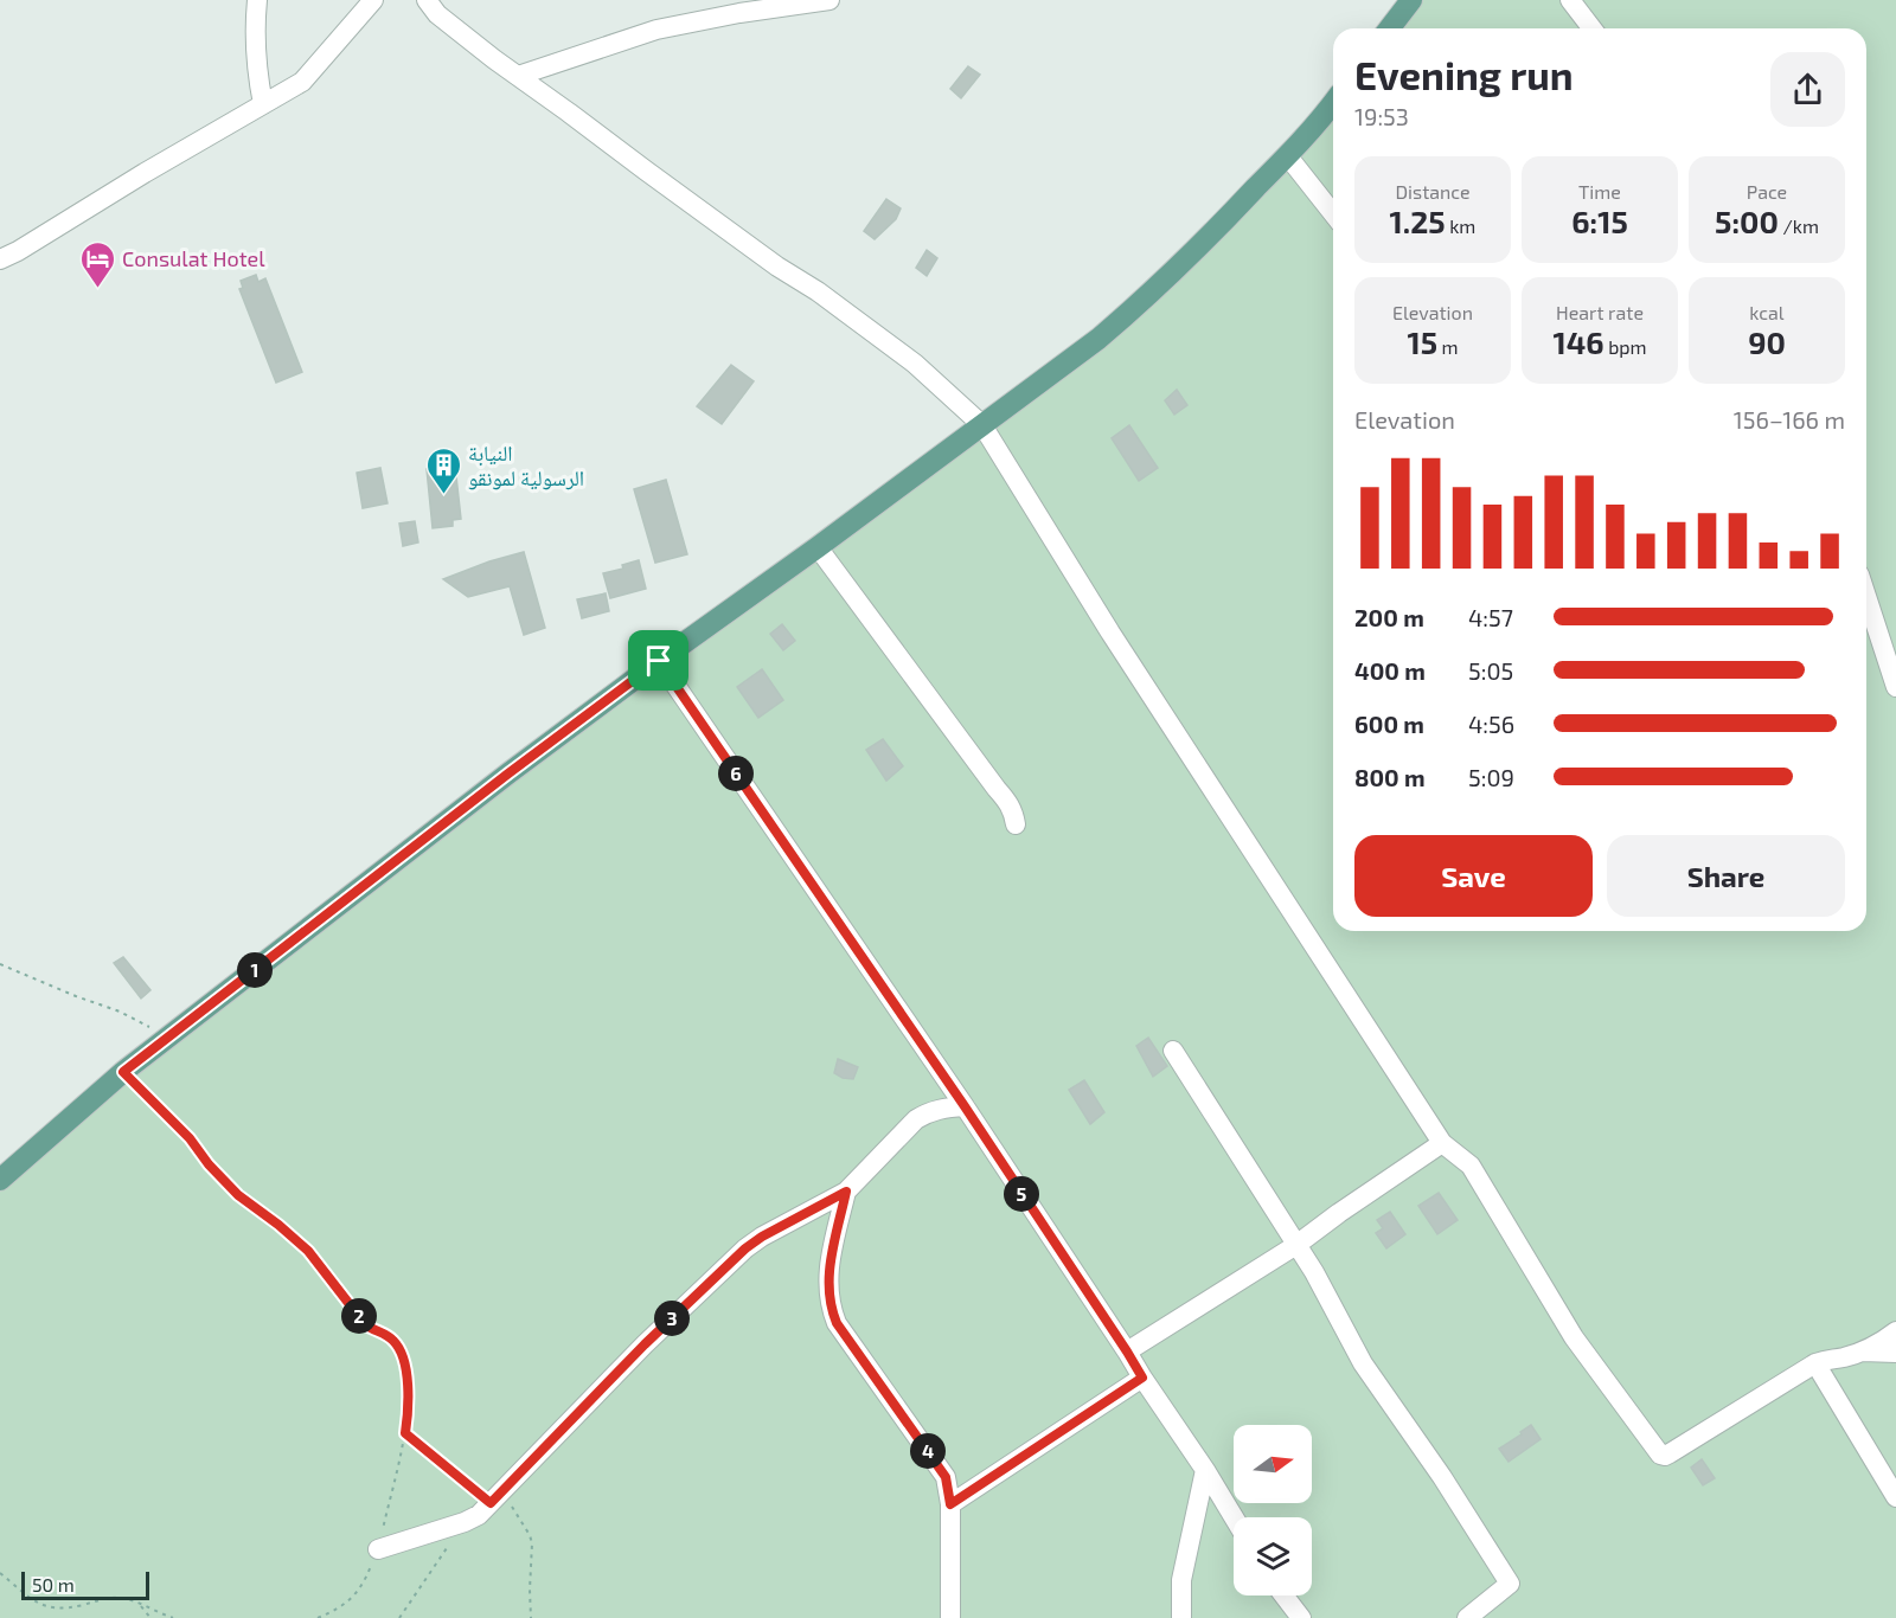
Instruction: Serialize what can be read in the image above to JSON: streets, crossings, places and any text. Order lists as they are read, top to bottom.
{
  "places": {
    "hotel": ["Consulat Hotel"],
    "building": ["النيابة الرسولية لمونقو"]
  },
  "scale_bar": "50 m",
  "north": "right",
  "page": {
    "heading": ["Evening run", "19:53"],
    "stats": [
      ["Distance", "1.25 km"],
      ["Time", "6:15"],
      ["Pace", "5:00 /km"],
      ["Elevation", "15 m"],
      ["Heart rate", "146 bpm"],
      ["kcal", "90"]
    ],
    "chart": ["Elevation", "156–166 m"],
    "list": [
      {
        "name": "200 m",
        "note": "4:57"
      },
      {
        "name": "400 m",
        "note": "5:05"
      },
      {
        "name": "600 m",
        "note": "4:56"
      },
      {
        "name": "800 m",
        "note": "5:09"
      }
    ],
    "pins": [
      "6",
      "1",
      "5",
      "2",
      "3",
      "4"
    ],
    "buttons": ["Save", "Share"],
    "scale": "50 m"
  }
}
